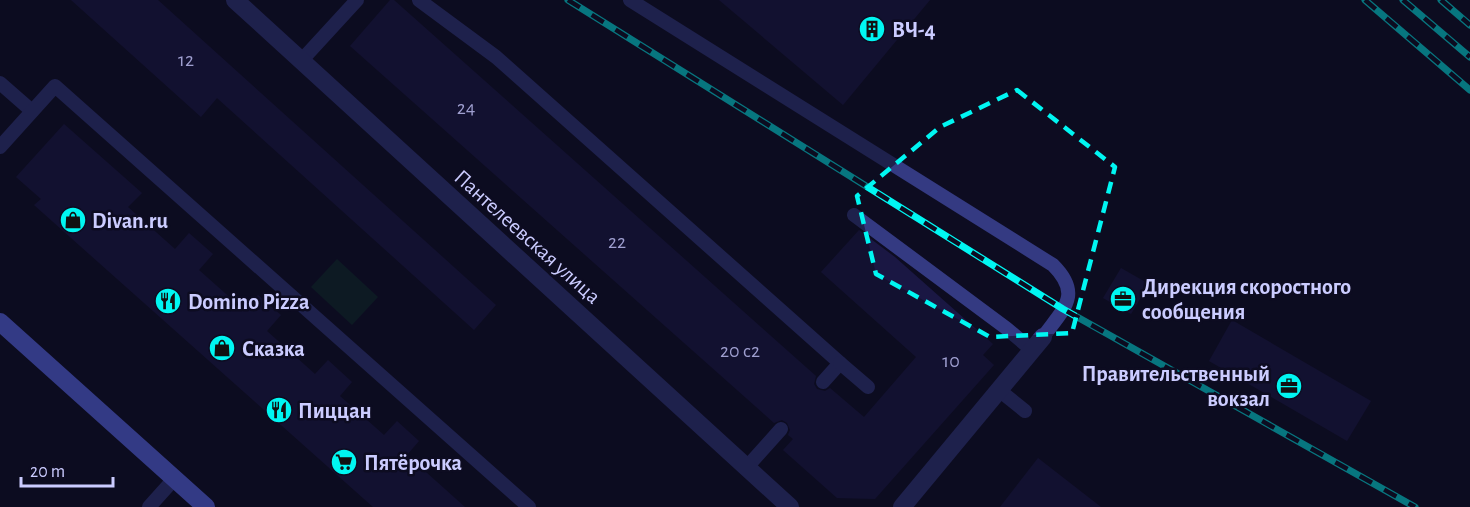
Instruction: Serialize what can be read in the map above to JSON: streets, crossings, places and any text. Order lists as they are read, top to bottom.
{
  "streets": {
    "street": ["Пантелеевская улица"]
  },
  "places": {
    "building": ["ВЧ-4"],
    "shop": ["Divan.ru", "Сказка"],
    "office": ["Дирекция скоростного сообщения", "Правительственный вокзал"],
    "restaurant": ["Domino Pizza", "Пиццан"],
    "supermarket": ["Пятёрочка"]
  },
  "house_numbers": [
    "12",
    "24",
    "22",
    "20 с2",
    "10"
  ],
  "scale_bar": "20 m"
}
